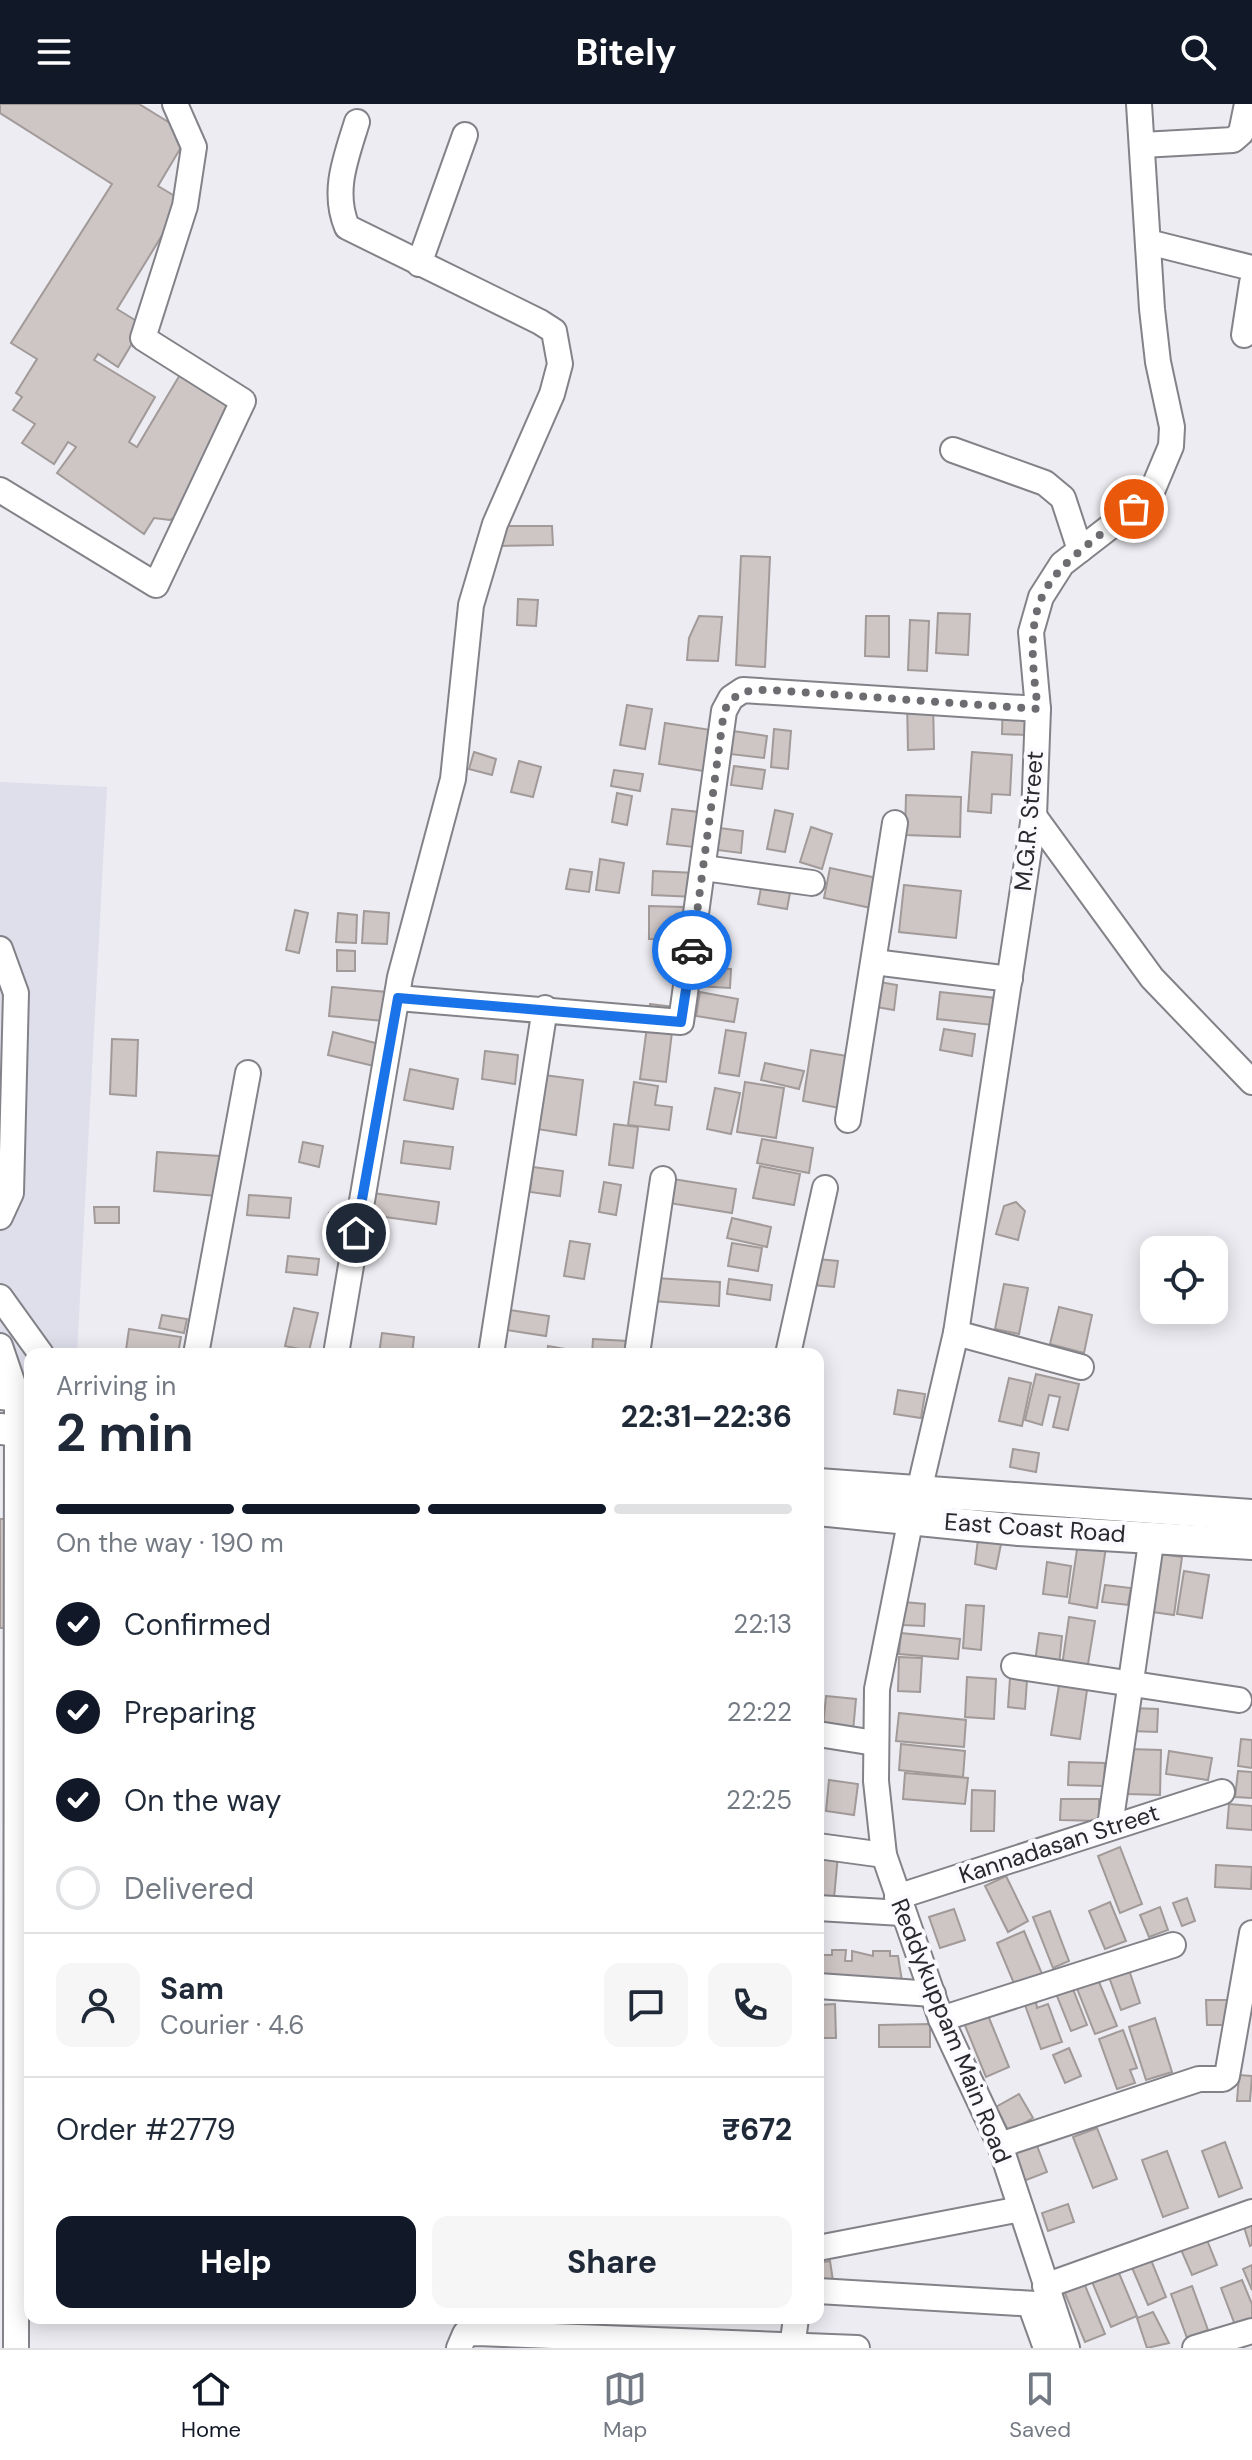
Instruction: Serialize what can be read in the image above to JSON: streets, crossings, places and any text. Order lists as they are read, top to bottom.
{
  "streets": {
    "main road": ["East Coast Road"],
    "street": ["M.G.R. Street", "Kannadasan Street", "Reddykuppam Main Road"]
  },
  "crossings": [
    ["M.G.R. Street", "East Coast Road"],
    ["M.G.R. Street", "Reddykuppam Main Road"],
    ["East Coast Road", "Reddykuppam Main Road"],
    ["Kannadasan Street", "Reddykuppam Main Road"]
  ],
  "page": {
    "header": "Bitely",
    "heading": ["2 min", "Arriving in", "22:31–22:36"],
    "panel": [
      "Sam",
      "Courier · 4.6",
      "Order #2779",
      "₹672"
    ],
    "bar": "On the way · 190 m",
    "list": [
      ["Confirmed", "22:13"],
      ["Preparing", "22:22"],
      ["On the way", "22:25"],
      "Delivered"
    ],
    "buttons": ["Help", "Share"],
    "tabs": ["Home", "Map", "Saved"]
  }
}
